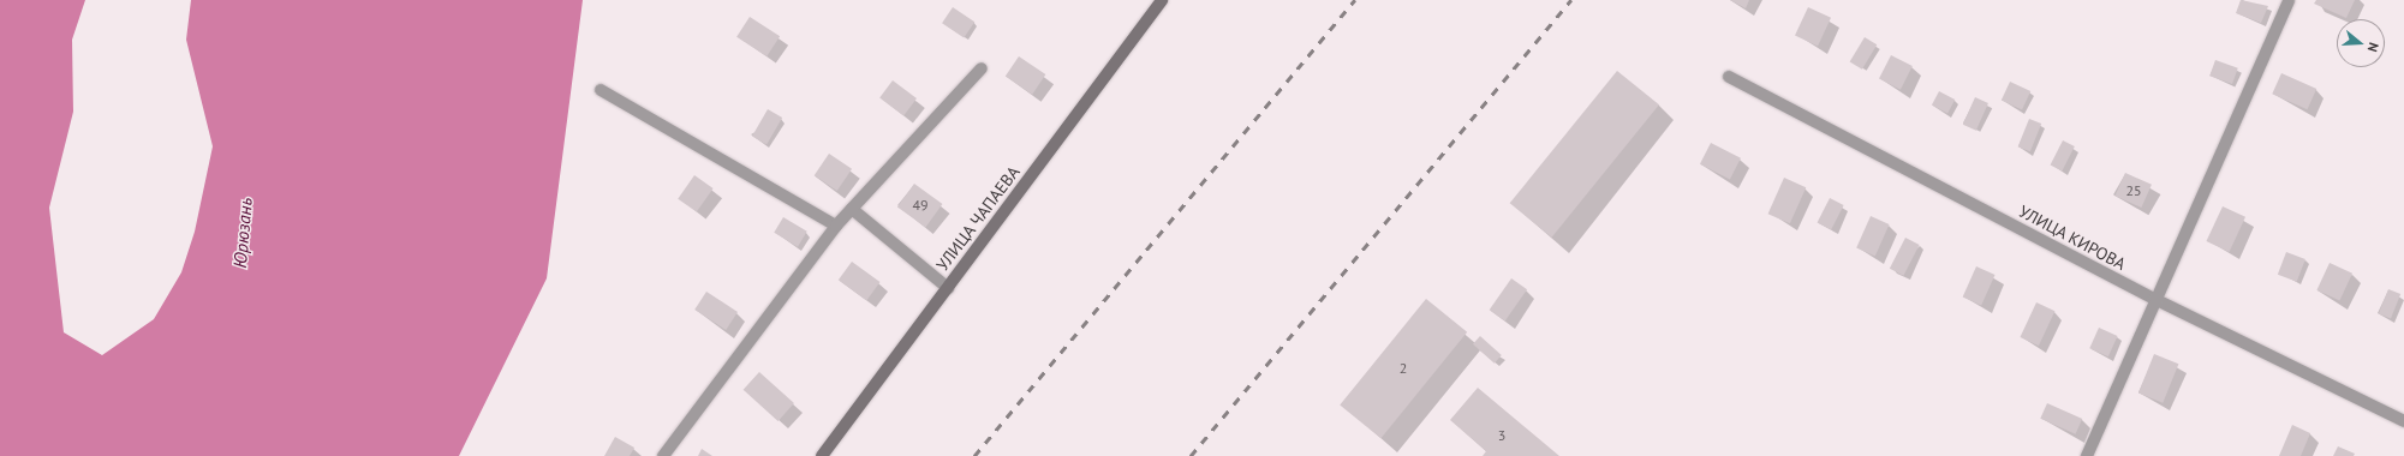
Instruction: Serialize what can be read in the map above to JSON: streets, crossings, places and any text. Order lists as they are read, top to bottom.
{
  "streets": {
    "main road": ["УЛИЦА ЧАПАЕВА"],
    "street": ["УЛИЦА КИРОВА"]
  },
  "water": ["Юрюзань"],
  "house_numbers": [
    "25",
    "49",
    "2",
    "3"
  ],
  "north": "right"
}
